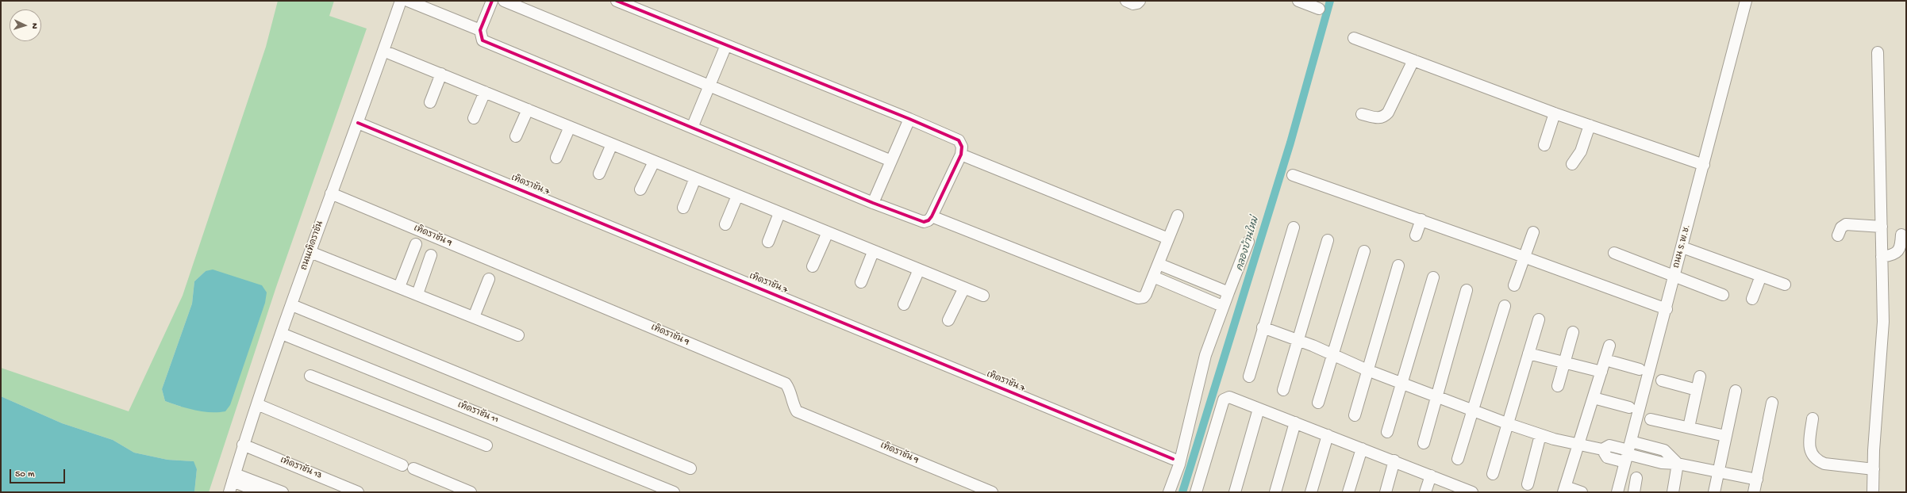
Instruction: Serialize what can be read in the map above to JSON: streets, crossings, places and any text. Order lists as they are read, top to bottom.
{
  "streets": {
    "street": [
      "เทิดราชัน 7",
      "เทิดราชัน 9",
      "ถนนเทิดราชัน",
      "ถนน ร.พ.ช.",
      "เทิดราชัน 11",
      "เทิดราชัน 13"
    ]
  },
  "crossings": [
    ["เทิดราชัน 7", "ถนนเทิดราชัน"],
    ["เทิดราชัน 9", "ถนนเทิดราชัน"],
    ["ถนนเทิดราชัน", "เทิดราชัน 11"],
    ["ถนนเทิดราชัน", "เทิดราชัน 13"]
  ],
  "water": ["คลองบ้านใหม่"],
  "scale_bar": "50 m",
  "north": "right"
}
